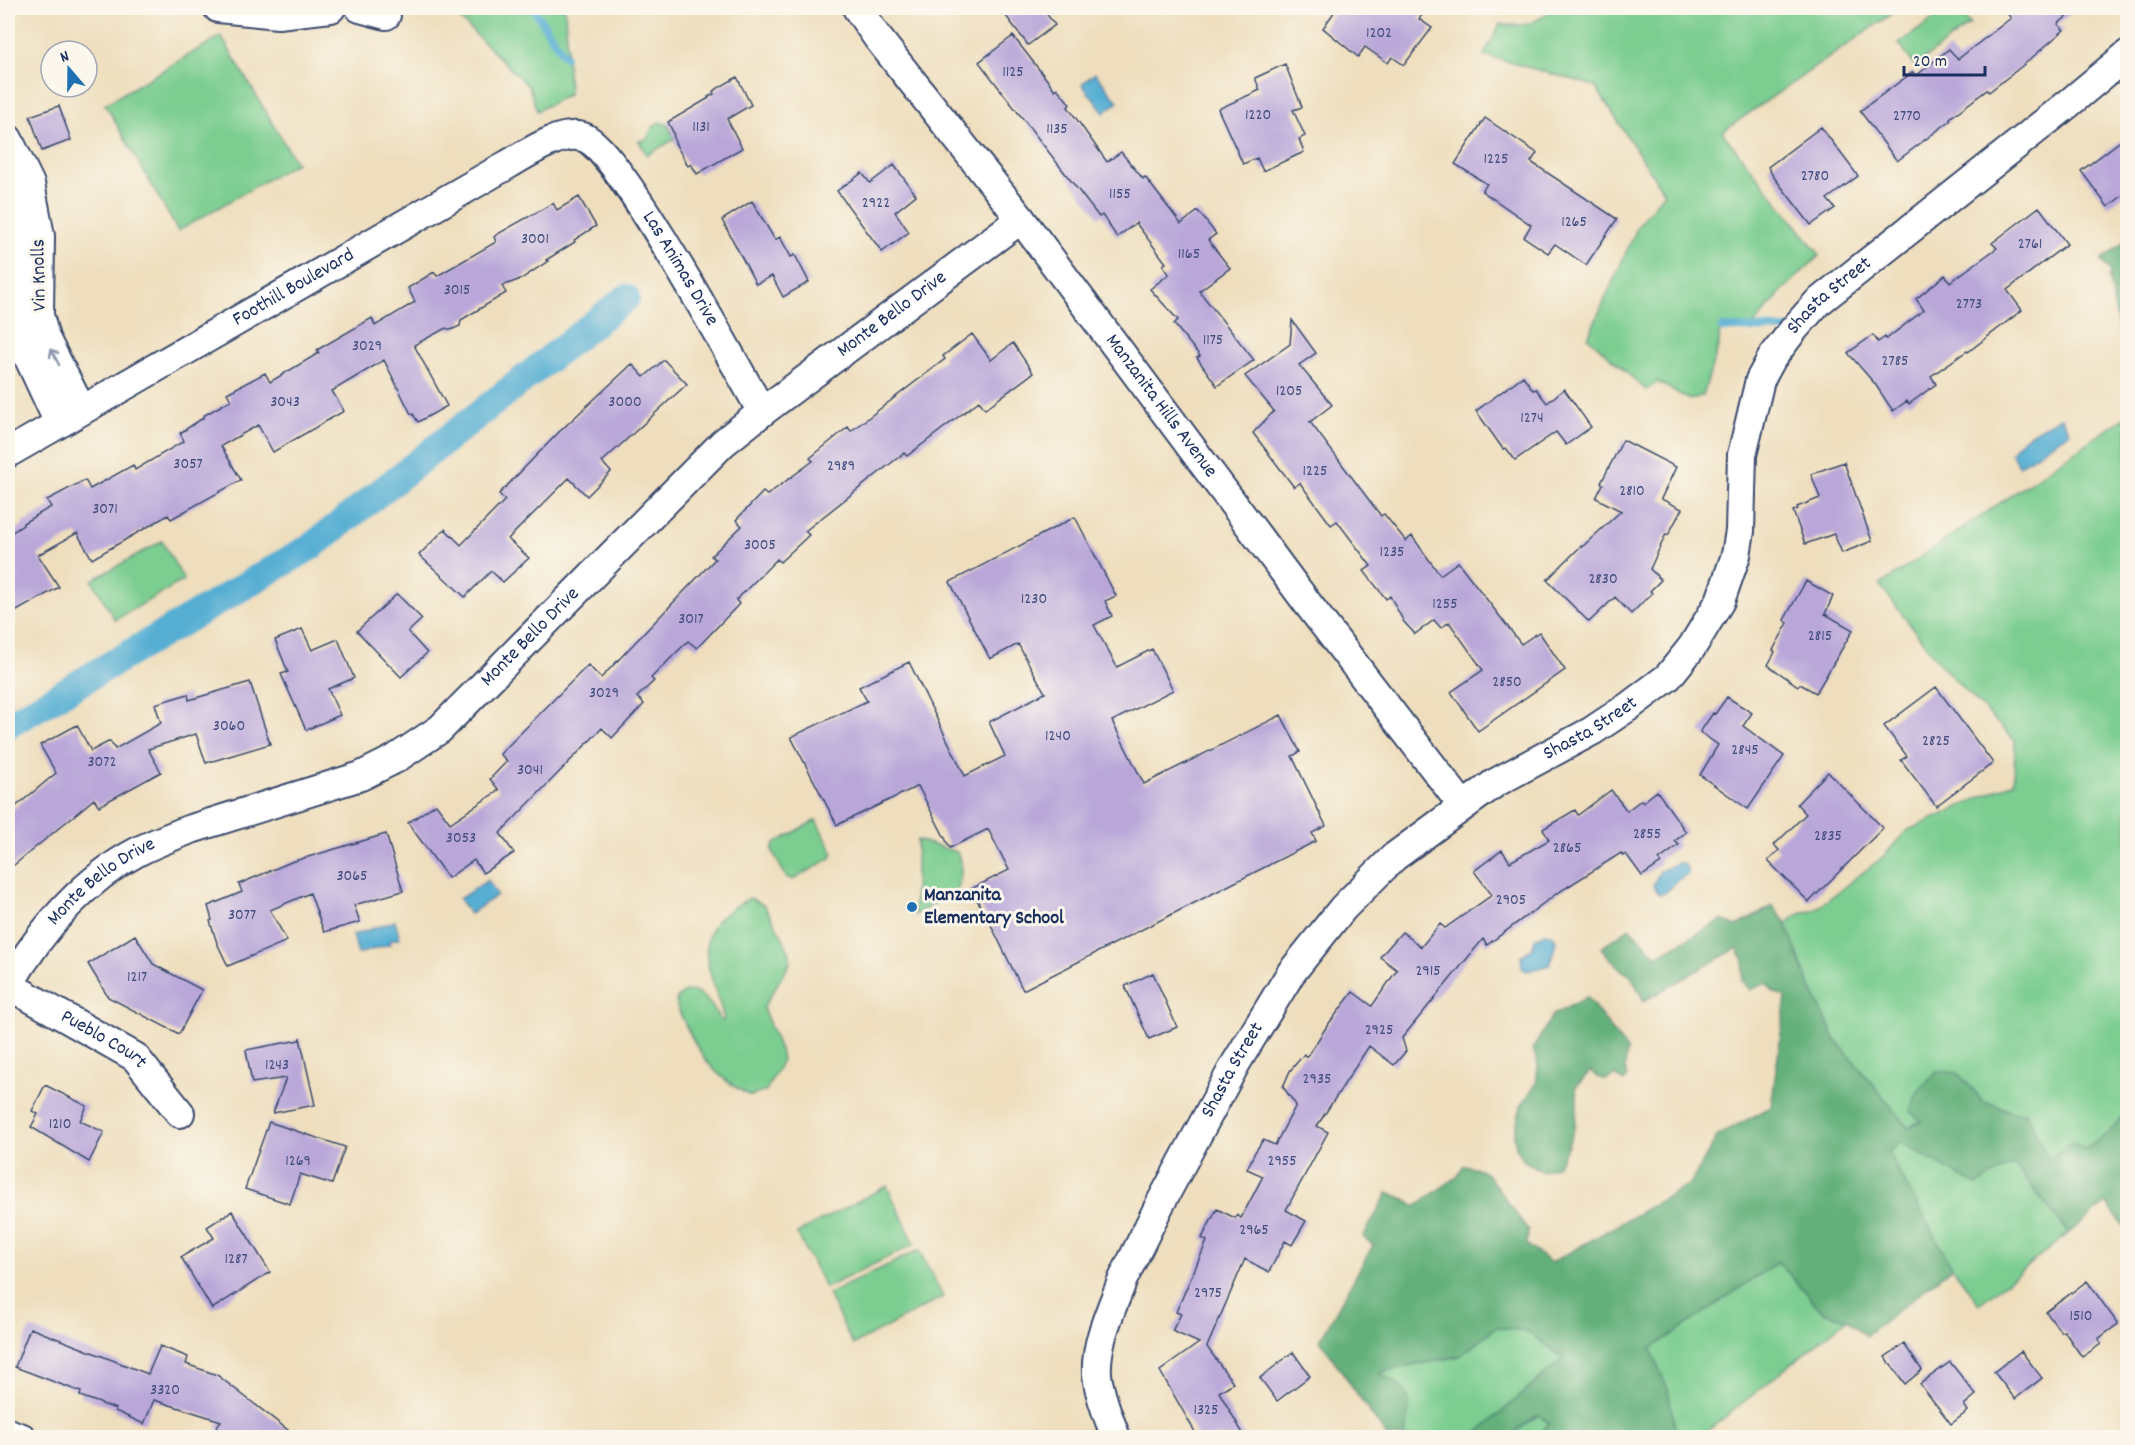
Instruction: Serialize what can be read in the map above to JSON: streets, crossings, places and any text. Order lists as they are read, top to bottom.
{
  "streets": {
    "street": [
      "Las Animas Drive",
      "Vin Knolls",
      "Foothill Boulevard",
      "Shasta Street",
      "Monte Bello Drive",
      "Manzanita Hills Avenue",
      "Pueblo Court"
    ]
  },
  "crossings": [
    ["Las Animas Drive", "Foothill Boulevard"],
    ["Las Animas Drive", "Monte Bello Drive"],
    ["Vin Knolls", "Foothill Boulevard"],
    ["Shasta Street", "Manzanita Hills Avenue"],
    ["Monte Bello Drive", "Manzanita Hills Avenue"],
    ["Monte Bello Drive", "Pueblo Court"]
  ],
  "places": ["Manzanita Elementary School"],
  "house_numbers": [
    "1202",
    "1125",
    "1220",
    "2770",
    "1131",
    "1135",
    "1225",
    "2780",
    "1155",
    "2922",
    "1265",
    "3001",
    "2761",
    "1165",
    "3015",
    "2773",
    "1175",
    "3029",
    "2785",
    "1205",
    "3043",
    "3000",
    "1274",
    "3057",
    "2989",
    "1225",
    "2810",
    "3071",
    "3005",
    "1235",
    "2830",
    "1230",
    "1255",
    "3017",
    "2815",
    "2850",
    "3029",
    "3060",
    "1240",
    "2825",
    "2845",
    "3072",
    "3041",
    "2855",
    "2835",
    "3053",
    "2865",
    "3065",
    "2905",
    "3077",
    "2915",
    "1217",
    "2925",
    "1243",
    "2935",
    "1210",
    "1269",
    "2955",
    "2965",
    "1287",
    "2975",
    "1510",
    "3320",
    "1325"
  ],
  "scale_bar": "20 m",
  "north": "top"
}
